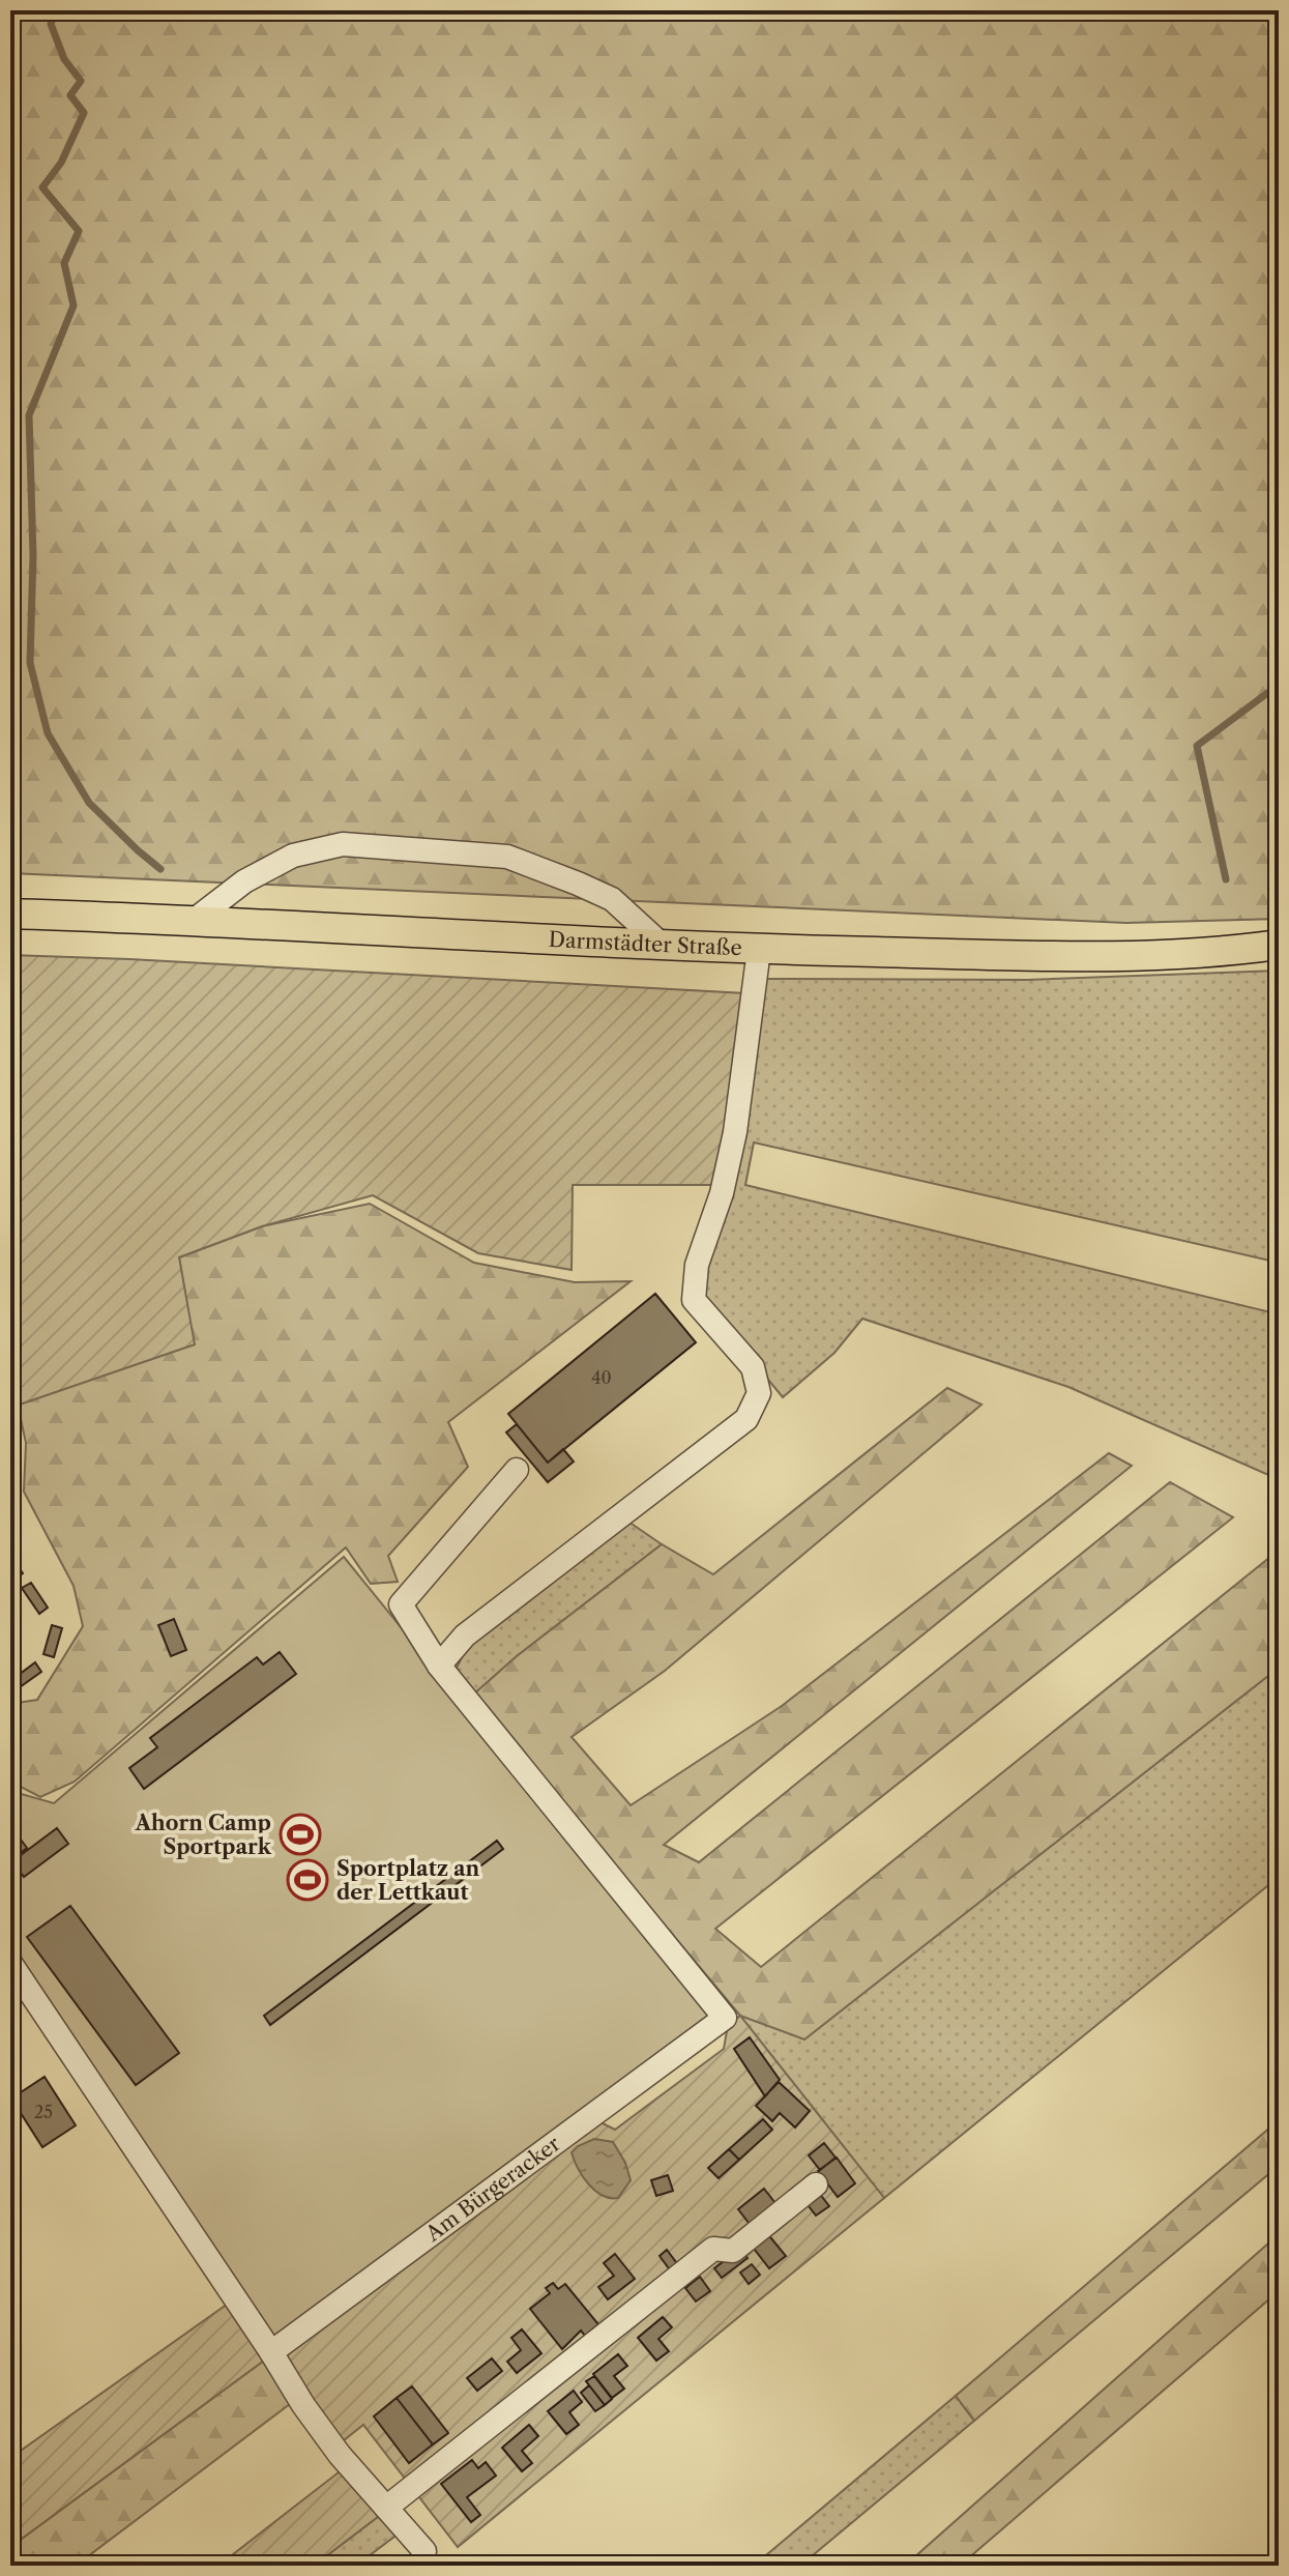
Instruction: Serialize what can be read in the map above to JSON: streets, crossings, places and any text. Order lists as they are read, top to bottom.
{
  "streets": {
    "main road": ["Darmstädter Straße"],
    "lane": ["Am Bürgeracker"]
  },
  "places": {
    "sports": ["Ahorn Camp Sportpark", "Sportplatz an der Lettkaut"]
  },
  "house_numbers": ["40", "25"]
}
